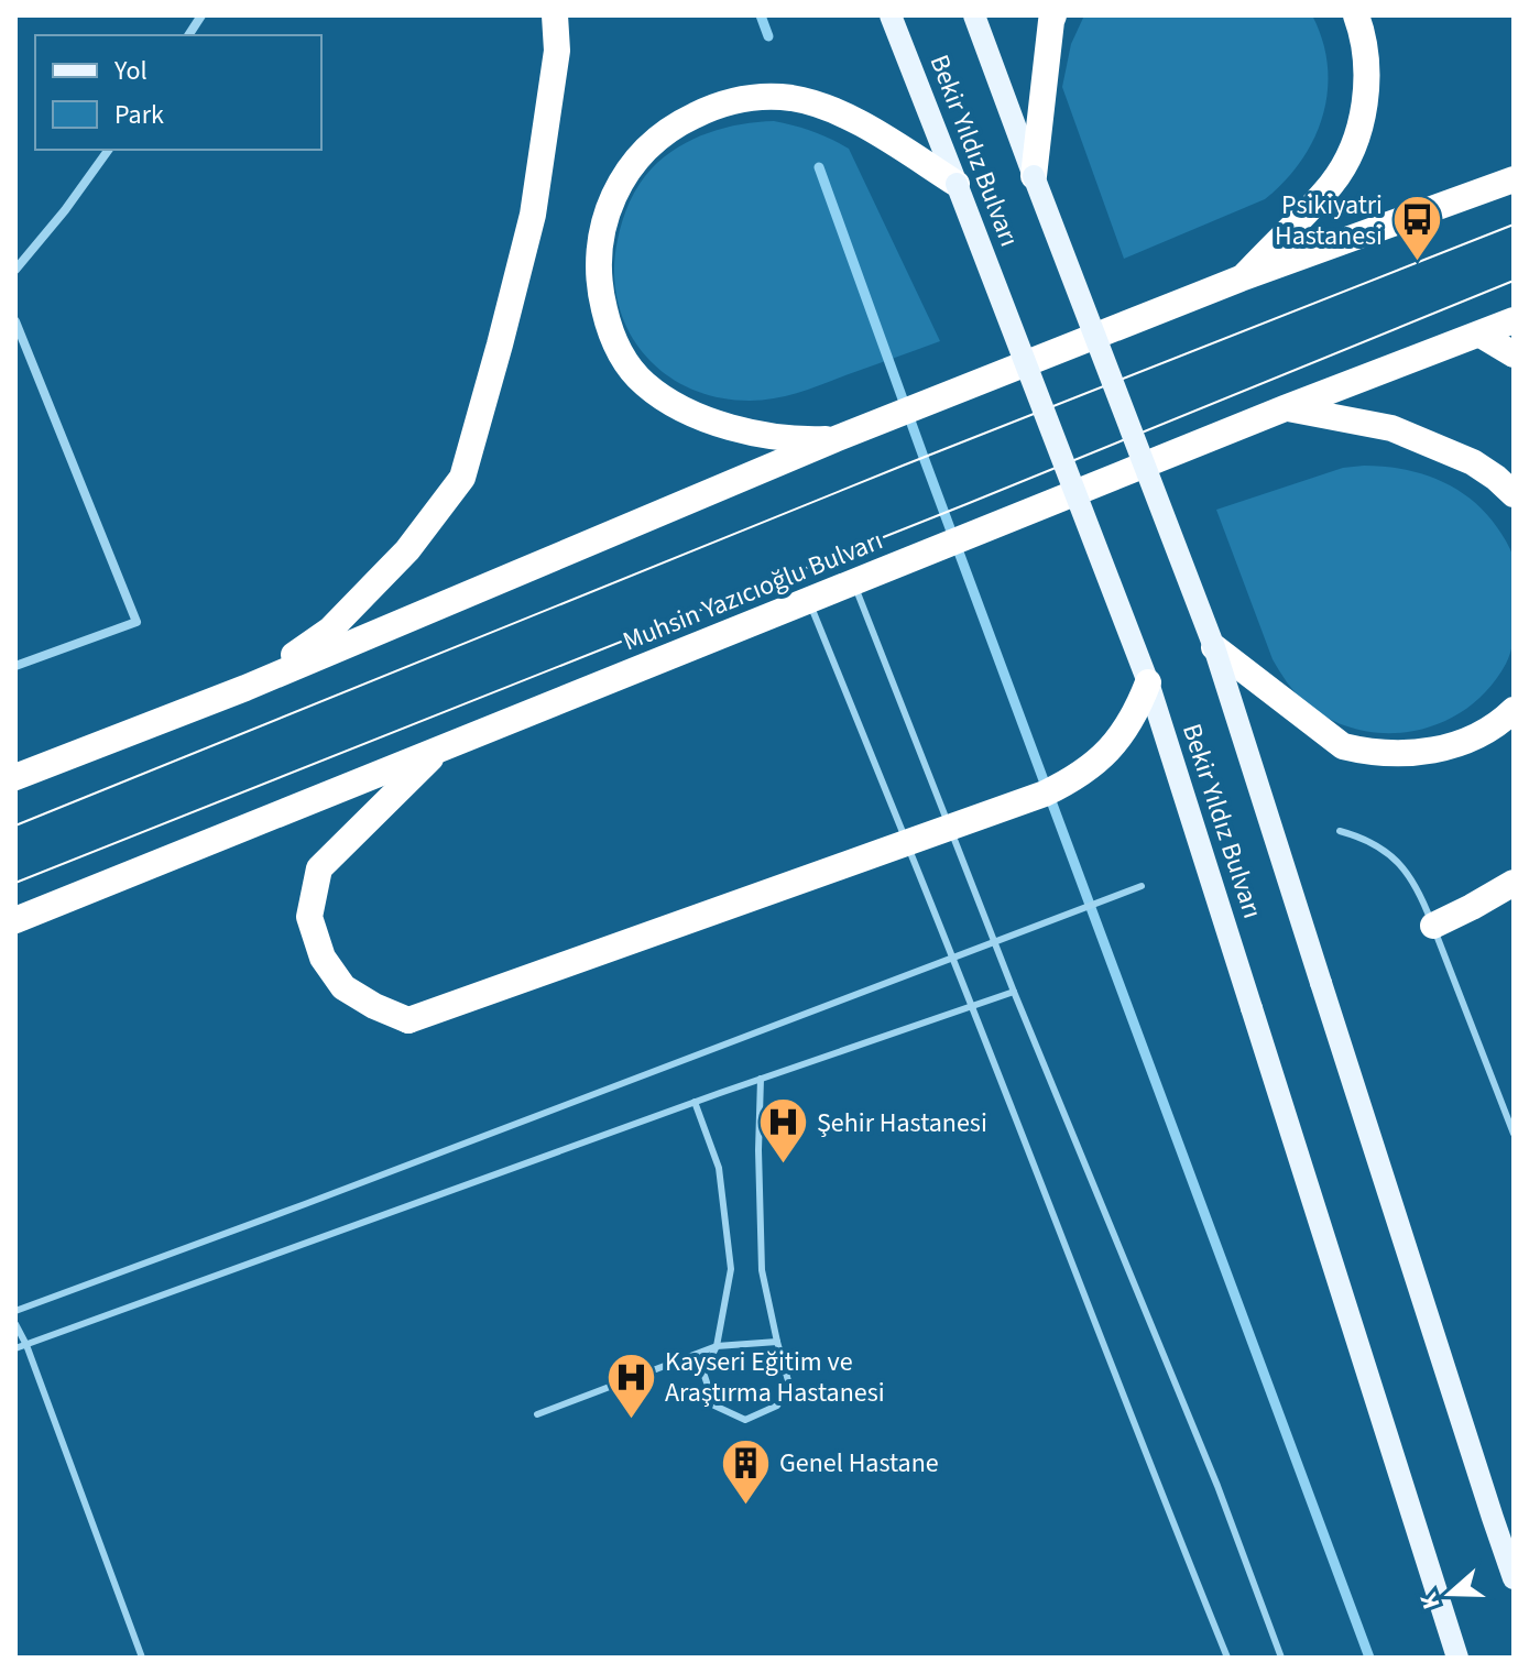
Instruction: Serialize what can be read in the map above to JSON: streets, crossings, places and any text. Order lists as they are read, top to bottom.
{
  "streets": {
    "highway": ["Muhsin Yazıcıoğlu Bulvarı"],
    "main road": ["Bekir Yıldız Bulvarı"]
  },
  "places": {
    "bus stop": ["Psikiyatri Hastanesi"],
    "hospital": ["Şehir Hastanesi", "Kayseri Eğitim ve Araştırma Hastanesi"],
    "building": ["Genel Hastane"]
  },
  "legend": ["Yol", "Park"],
  "north": "left"
}
